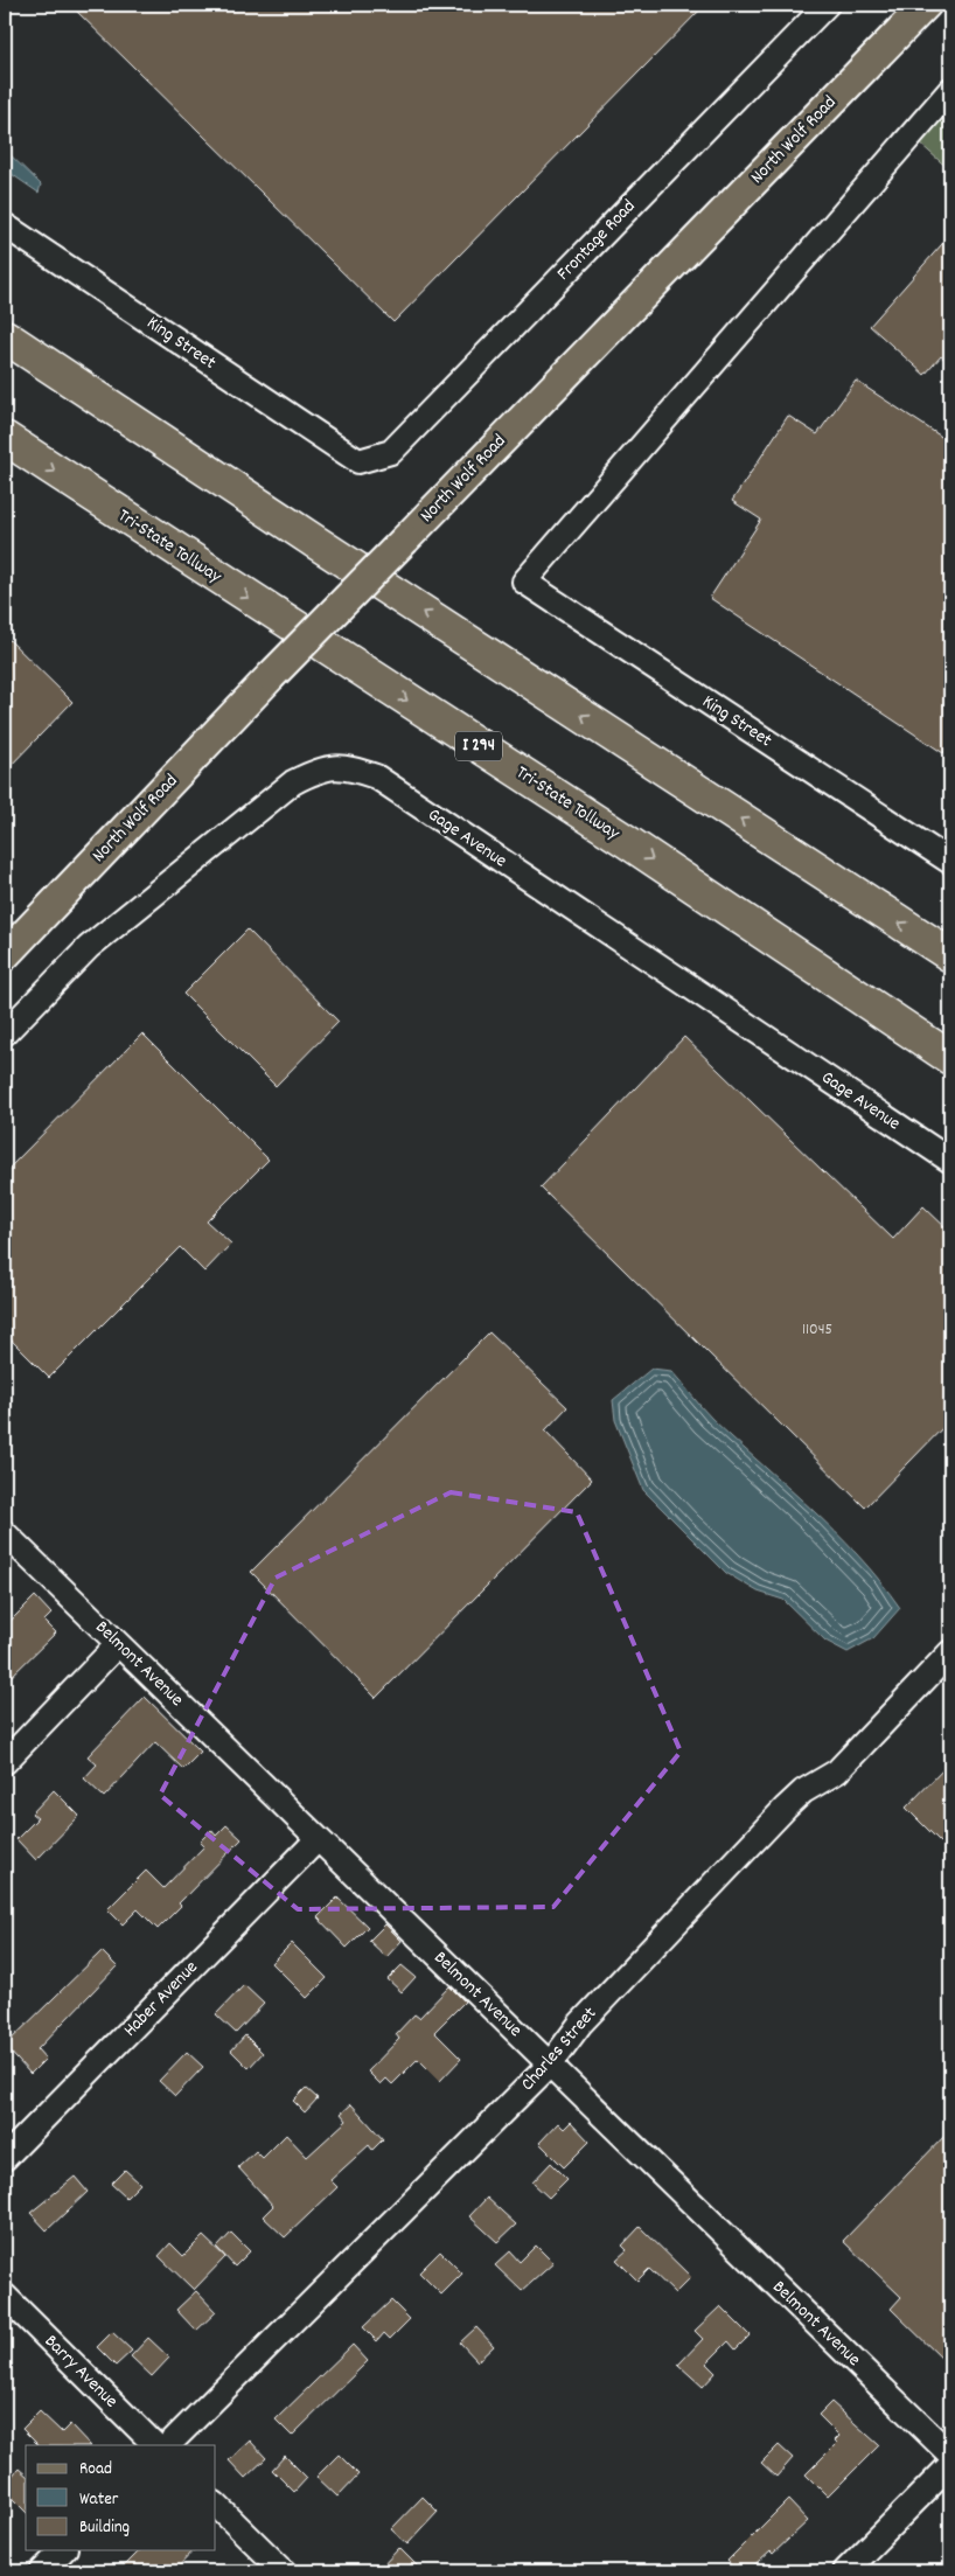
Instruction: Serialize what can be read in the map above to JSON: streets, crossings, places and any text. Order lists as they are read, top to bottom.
{
  "streets": {
    "highway": ["Tri-State Tollway", "I 294"],
    "main road": ["North Wolf Road"],
    "street": [
      "Frontage Road",
      "King Street",
      "Gage Avenue",
      "Belmont Avenue",
      "Haber Avenue",
      "Charles Street",
      "Barry Avenue"
    ]
  },
  "crossings": [
    ["Frontage Road", "King Street"],
    ["Belmont Avenue", "Haber Avenue"],
    ["Belmont Avenue", "Charles Street"]
  ],
  "house_numbers": ["11045"],
  "legend": ["Road", "Water", "Building"]
}
